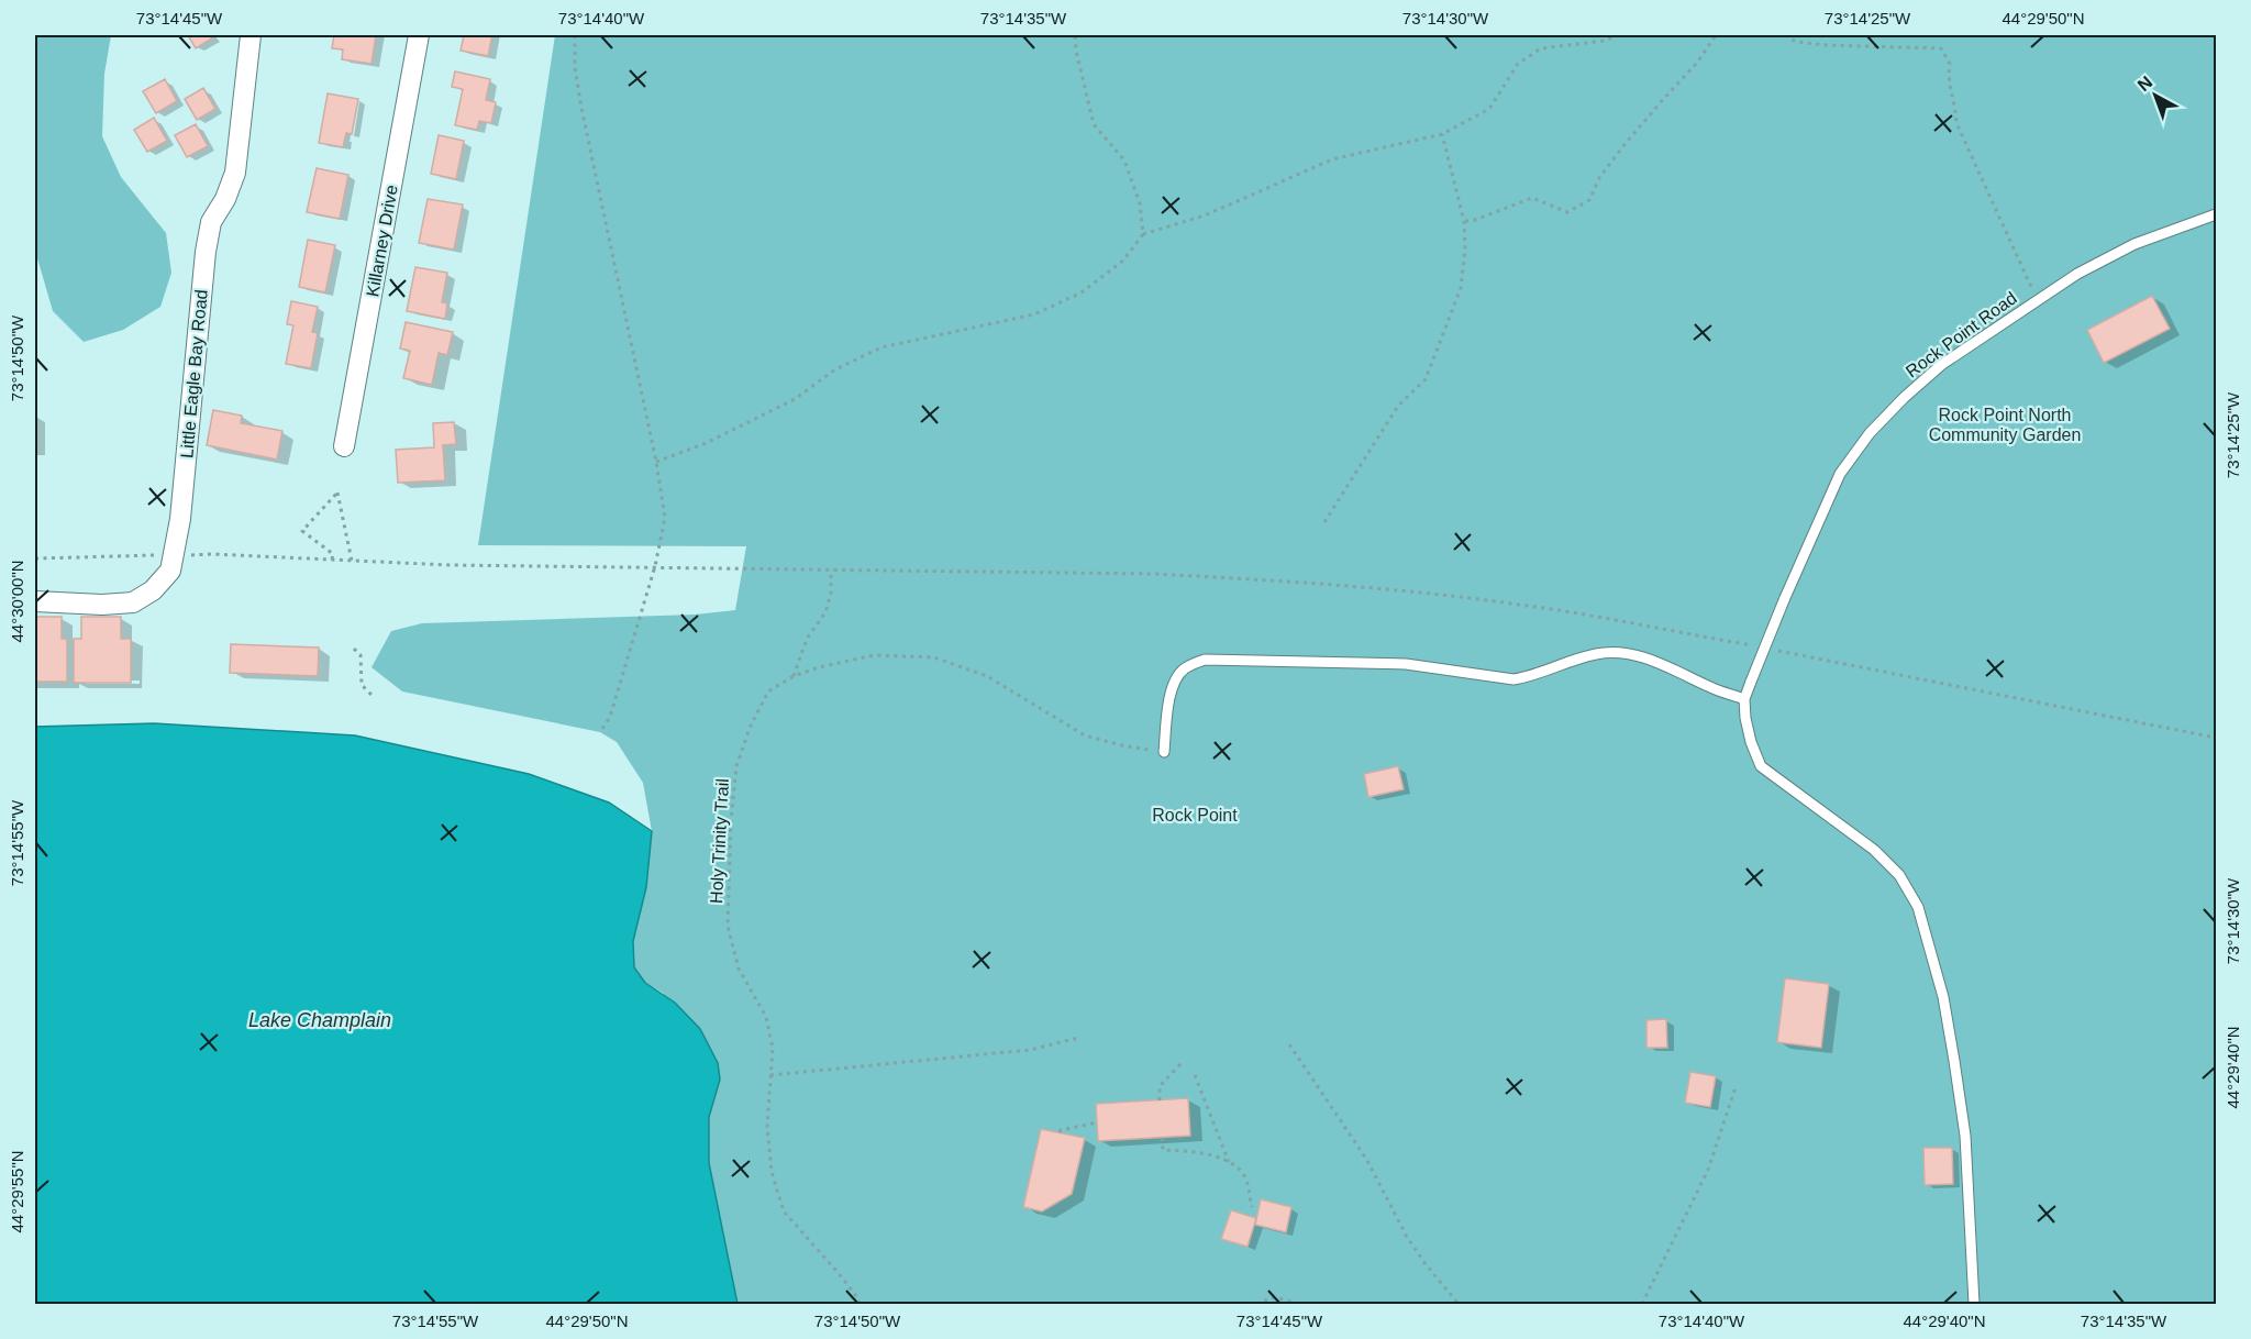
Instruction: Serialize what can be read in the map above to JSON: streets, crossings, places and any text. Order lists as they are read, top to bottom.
{
  "streets": {
    "street": ["Killarney Drive", "Little Eagle Bay Road"],
    "lane": ["Rock Point Road"],
    "path": ["Holy Trinity Trail"]
  },
  "water": ["Lake Champlain"],
  "parks": ["Rock Point North Community Garden", "Rock Point"],
  "north": "top left",
  "coordinates": [
    "73°14'45\"W",
    "73°14'40\"W",
    "73°14'35\"W",
    "73°14'30\"W",
    "73°14'25\"W",
    "44°29'50\"N",
    "73°14'50\"W",
    "44°30'00\"N",
    "73°14'55\"W",
    "44°29'40\"N",
    "44°29'55\"N"
  ]
}
